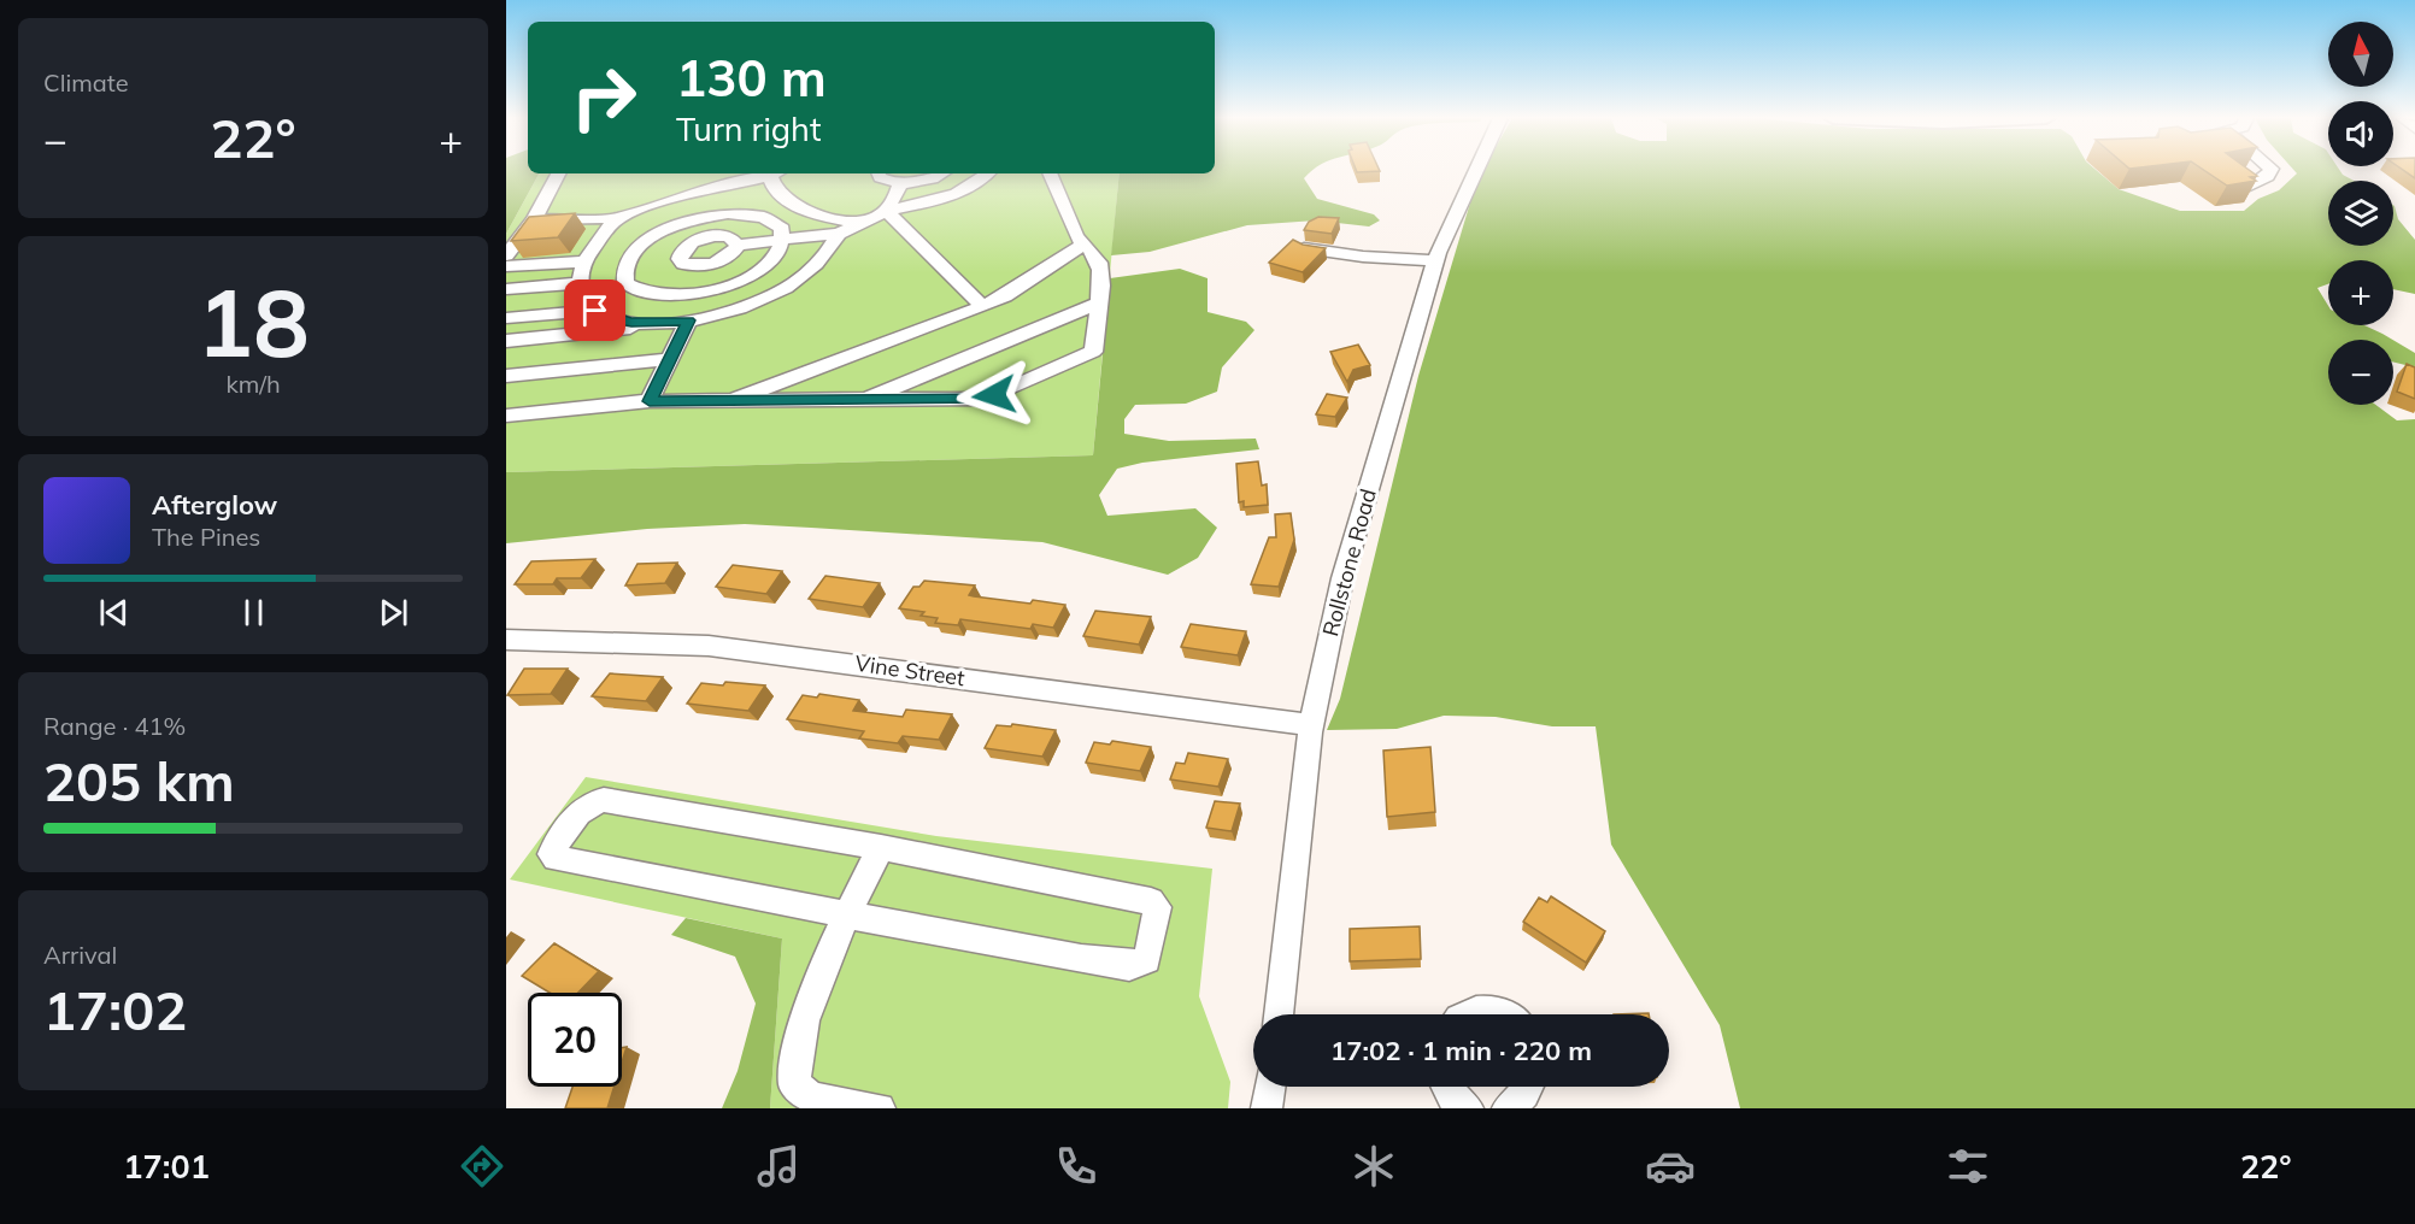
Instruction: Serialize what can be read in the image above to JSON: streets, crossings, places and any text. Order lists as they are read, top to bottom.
{
  "streets": {
    "street": ["Rollstone Road", "Vine Street"]
  },
  "crossings": [
    ["Rollstone Road", "Vine Street"]
  ],
  "north": "top",
  "page": {
    "tile": [
      "Climate",
      ["18", "km/h"],
      ["Range · 41%", "205 km"],
      ["Arrival", "17:02"]
    ],
    "map_buttons": ["+", "−"],
    "turn": ["130 m", "Turn right"],
    "heat": ["−", "22°", "+"],
    "song": ["Afterglow", "The Pines"],
    "limit": "20",
    "trip": "17:02 · 1 min · 220 m",
    "tabs": ["17:01", "22°"]
  }
}
